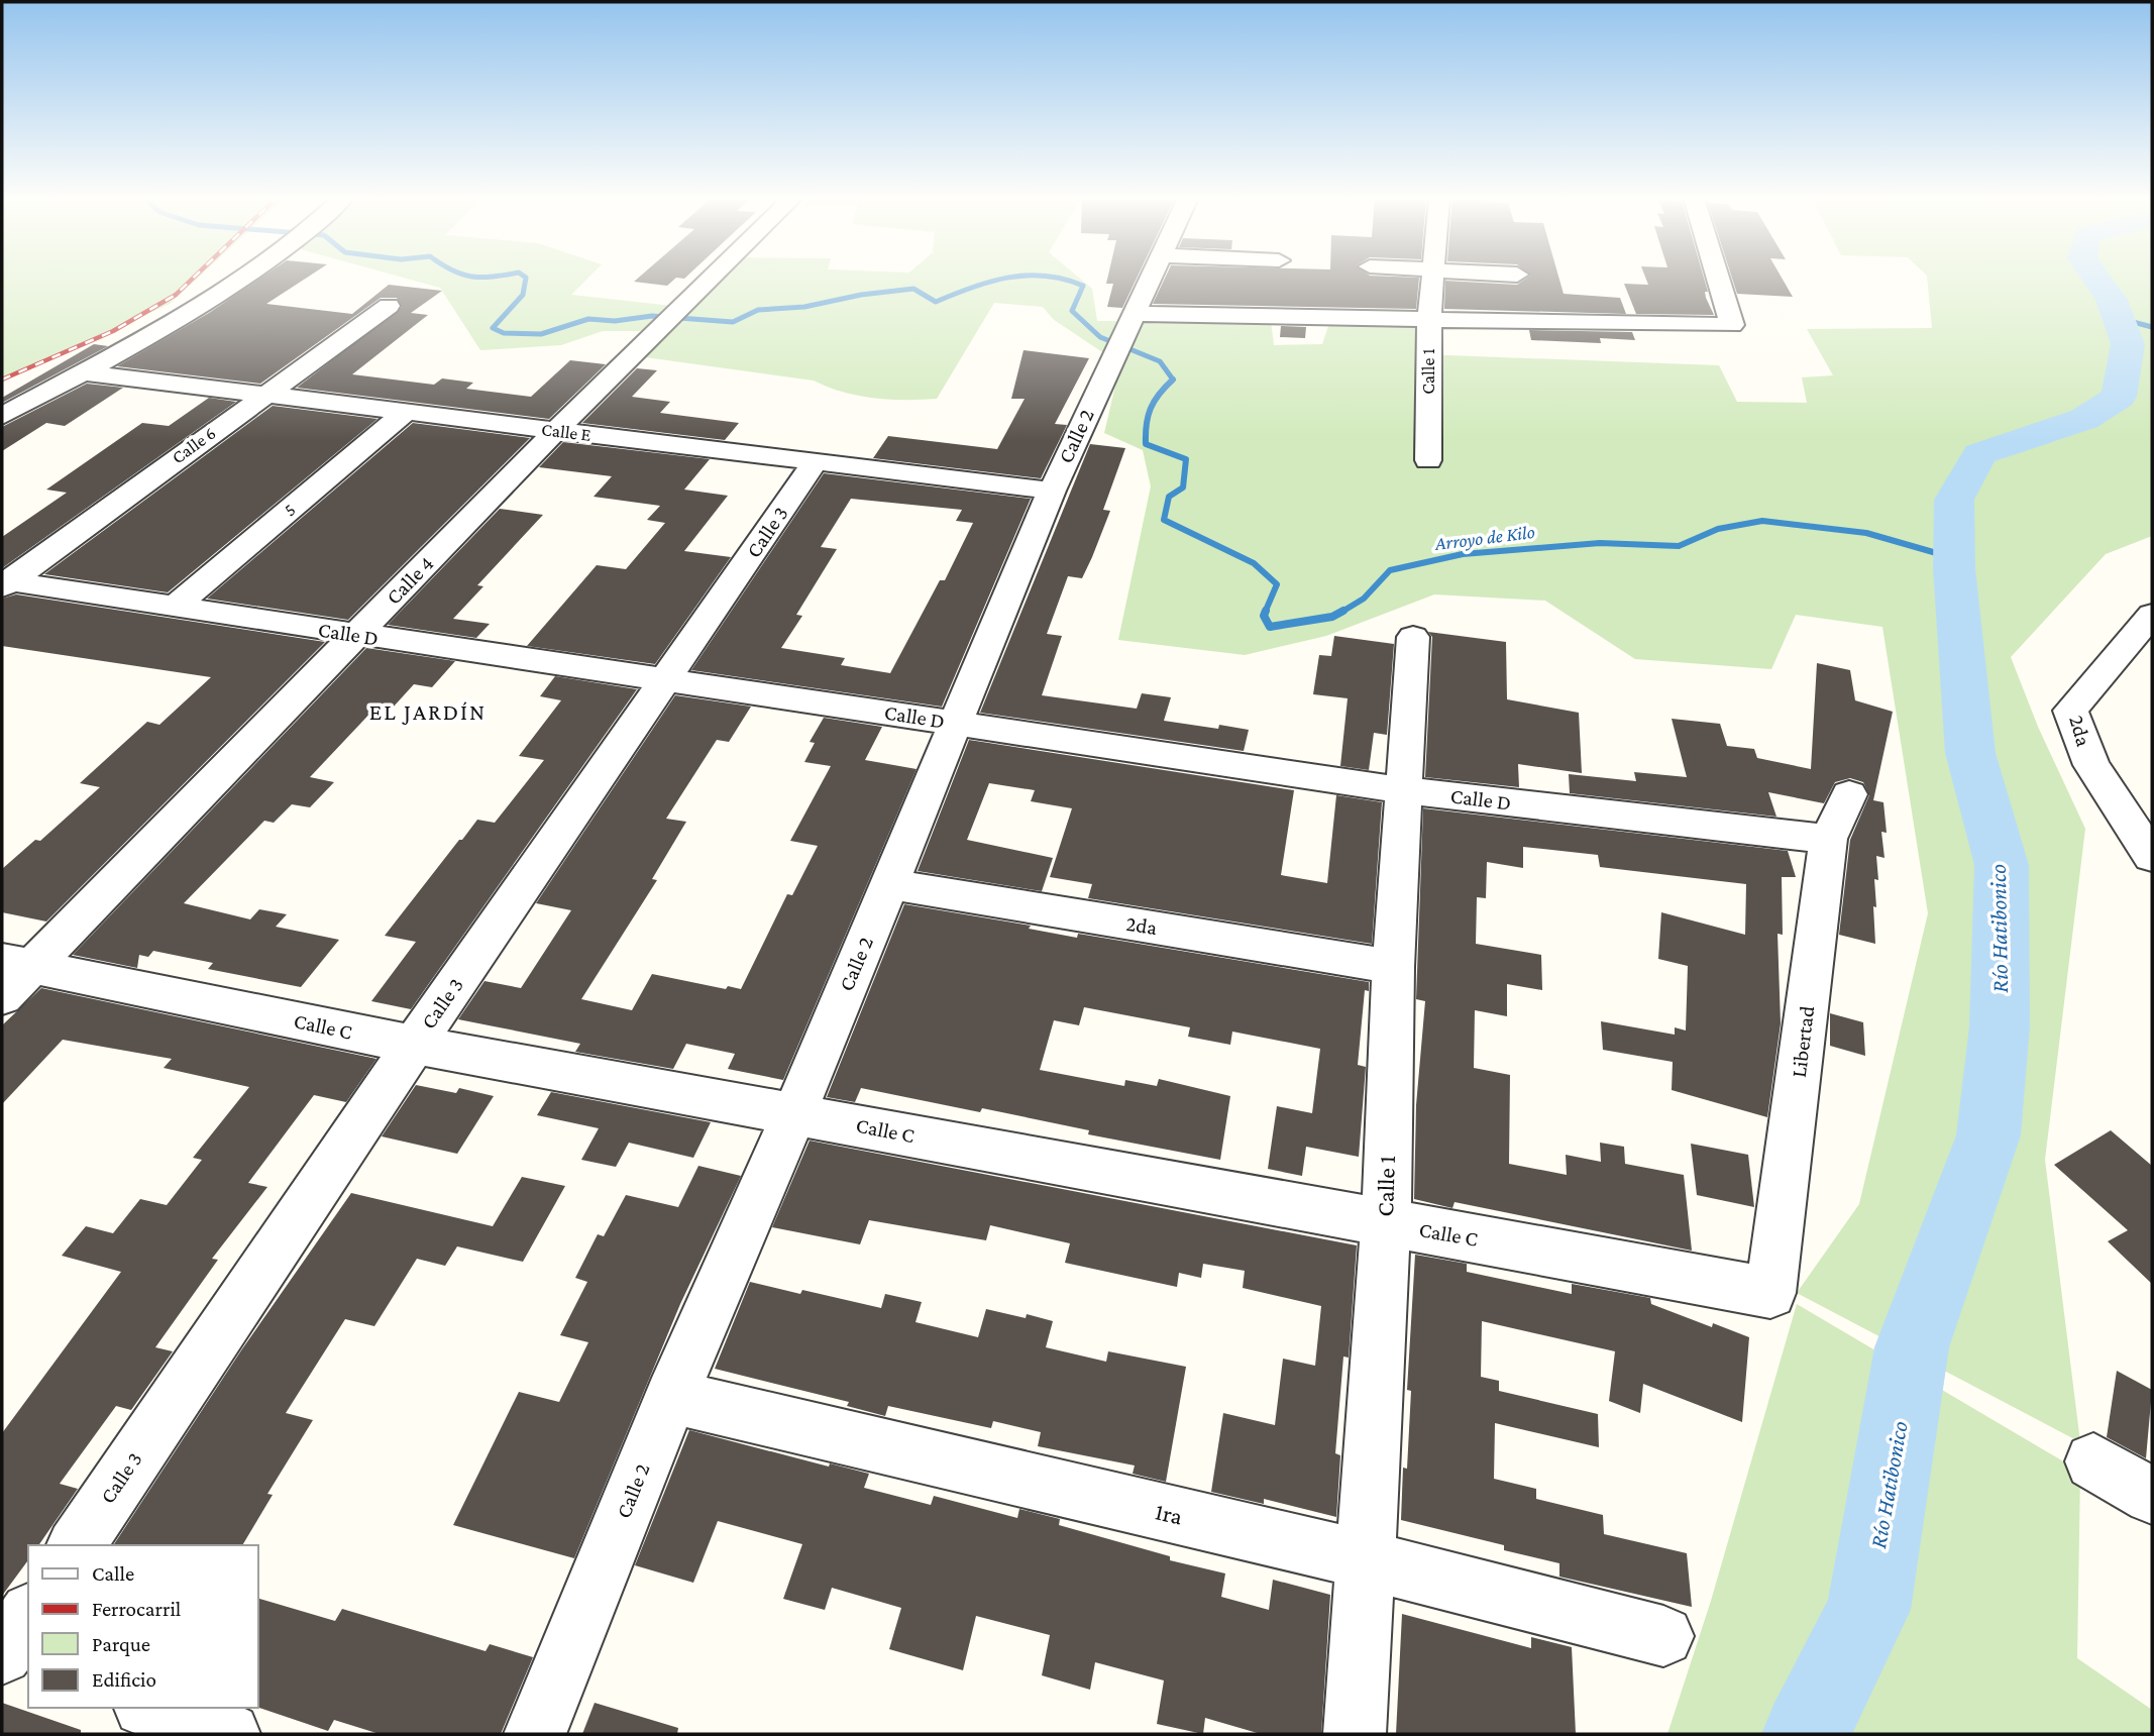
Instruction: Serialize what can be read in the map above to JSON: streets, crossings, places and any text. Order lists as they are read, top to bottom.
{
  "streets": {
    "street": [
      "Calle 1",
      "Calle E",
      "Calle 2",
      "Calle 6",
      "5",
      "Calle 3",
      "Calle 4",
      "Calle D",
      "2da",
      "Calle C",
      "Libertad",
      "1ra"
    ]
  },
  "crossings": [
    ["Calle 1", "Calle D"],
    ["Calle 1", "2da"],
    ["Calle 1", "Calle C"],
    ["Calle 1", "1ra"],
    ["Calle E", "Calle 2"],
    ["Calle E", "Calle 6"],
    ["Calle E", "5"],
    ["Calle E", "Calle 3"],
    ["Calle E", "Calle 4"],
    ["Calle 2", "Calle D"],
    ["Calle 2", "2da"],
    ["Calle 2", "Calle C"],
    ["Calle 2", "1ra"],
    ["Calle 6", "Calle D"],
    ["5", "Calle D"],
    ["Calle 3", "Calle D"],
    ["Calle 3", "Calle C"],
    ["Calle 4", "Calle D"],
    ["Calle 4", "Calle C"],
    ["Calle D", "Libertad"],
    ["Calle C", "Libertad"]
  ],
  "districts": ["EL JARDÍN"],
  "water": ["Arroyo de Kilo", "Río Hatibonico"],
  "legend": [
    "Calle",
    "Ferrocarril",
    "Parque",
    "Edificio"
  ]
}
